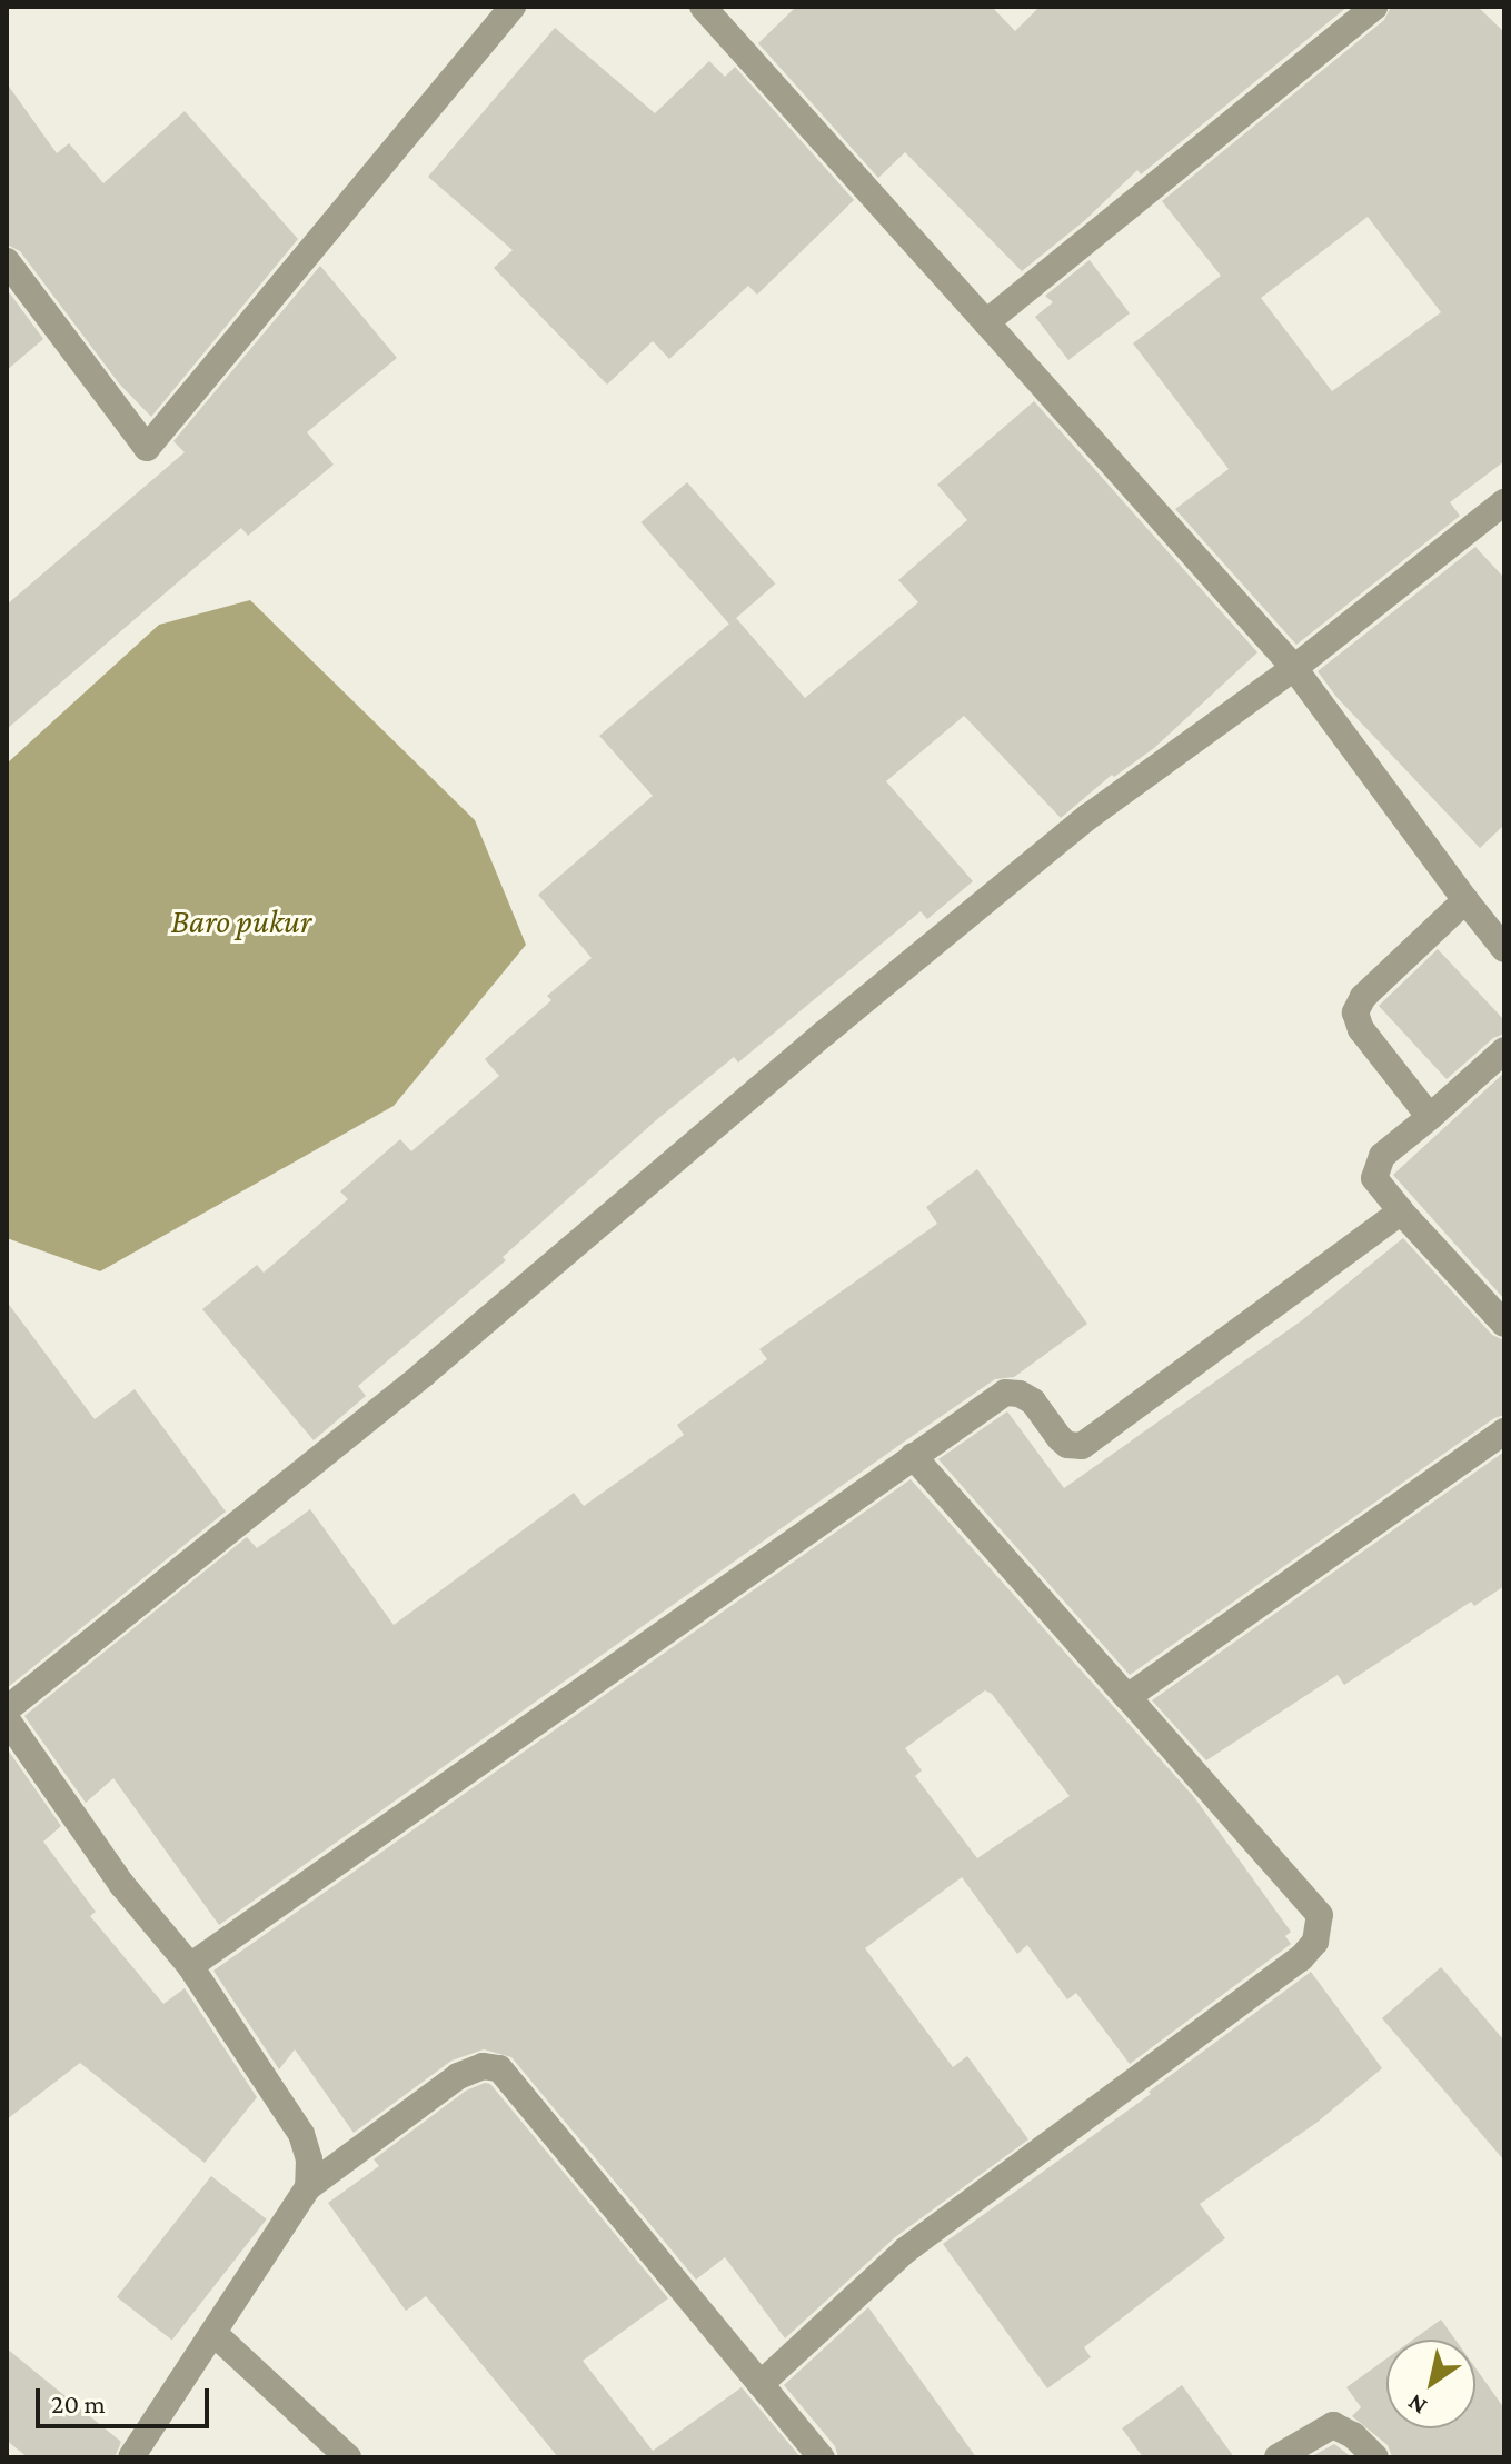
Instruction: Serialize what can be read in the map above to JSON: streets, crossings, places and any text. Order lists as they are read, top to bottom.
{
  "water": ["Baro pukur"],
  "scale_bar": "20 m",
  "north": "bottom left"
}
